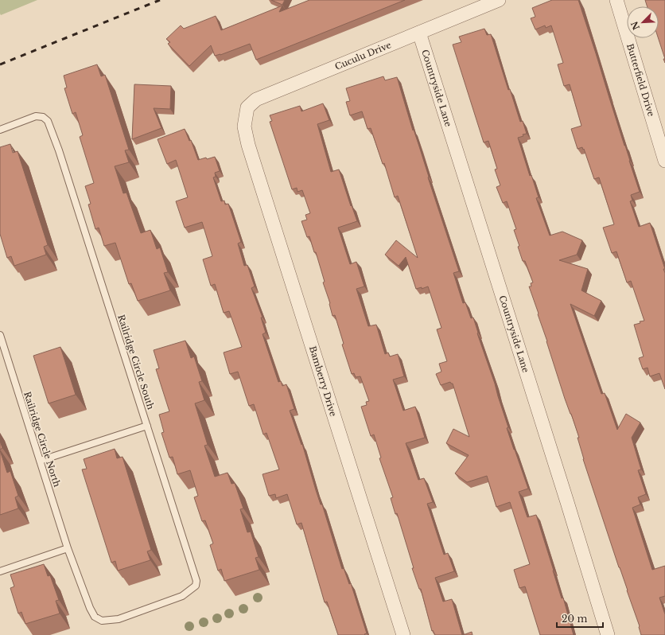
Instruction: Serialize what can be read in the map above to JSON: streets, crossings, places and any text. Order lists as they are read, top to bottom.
{
  "streets": {
    "street": [
      "Cuculu Drive",
      "Butterfield Drive",
      "Countryside Lane",
      "Bamberry Drive"
    ],
    "lane": ["Railridge Circle South", "Railridge Circle North"]
  },
  "crossings": [
    ["Cuculu Drive", "Countryside Lane"],
    ["Cuculu Drive", "Bamberry Drive"],
    ["Railridge Circle South", "Railridge Circle North"]
  ],
  "scale_bar": "20 m",
  "north": "bottom left"
}
